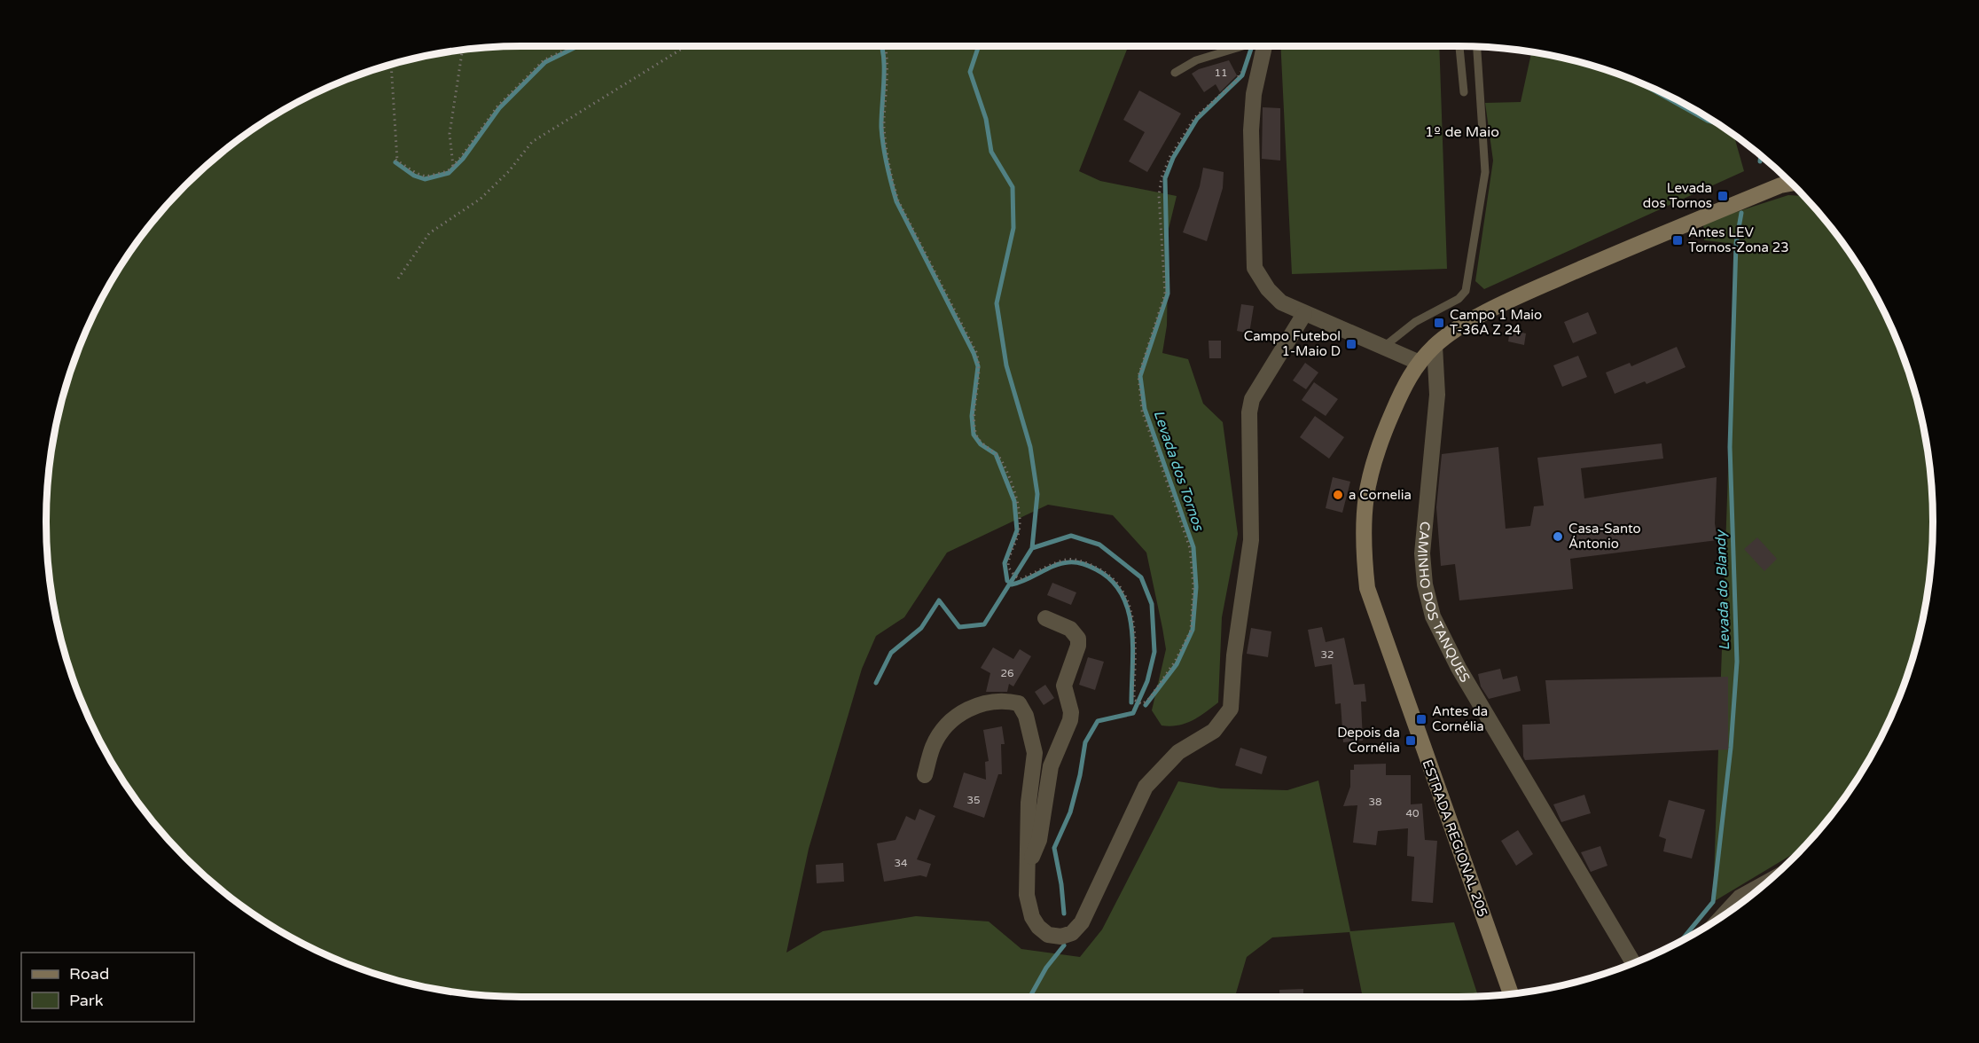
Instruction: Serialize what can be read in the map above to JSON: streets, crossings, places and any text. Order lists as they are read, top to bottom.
{
  "streets": {
    "main road": ["ESTRADA REGIONAL 205"],
    "street": ["CAMINHO DOS TANQUES"]
  },
  "crossings": [
    ["CAMINHO DOS TANQUES", "ESTRADA REGIONAL 205"]
  ],
  "districts": ["1º de Maio"],
  "water": ["Levada dos Tornos", "Levada do Blandy"],
  "places": {
    "transit": [
      "Levada dos Tornos",
      "Antes LEV Tornos-Zona 23",
      "Campo 1 Maio T-36A Z 24",
      "Campo Futebol 1-Maio D",
      "Antes da Cornélia",
      "Depois da Cornélia"
    ],
    "other": ["a Cornelia", "Casa-Santo Ántonio"]
  },
  "house_numbers": [
    "11",
    "32",
    "26",
    "35",
    "38",
    "40",
    "34"
  ],
  "legend": ["Road", "Park"]
}
